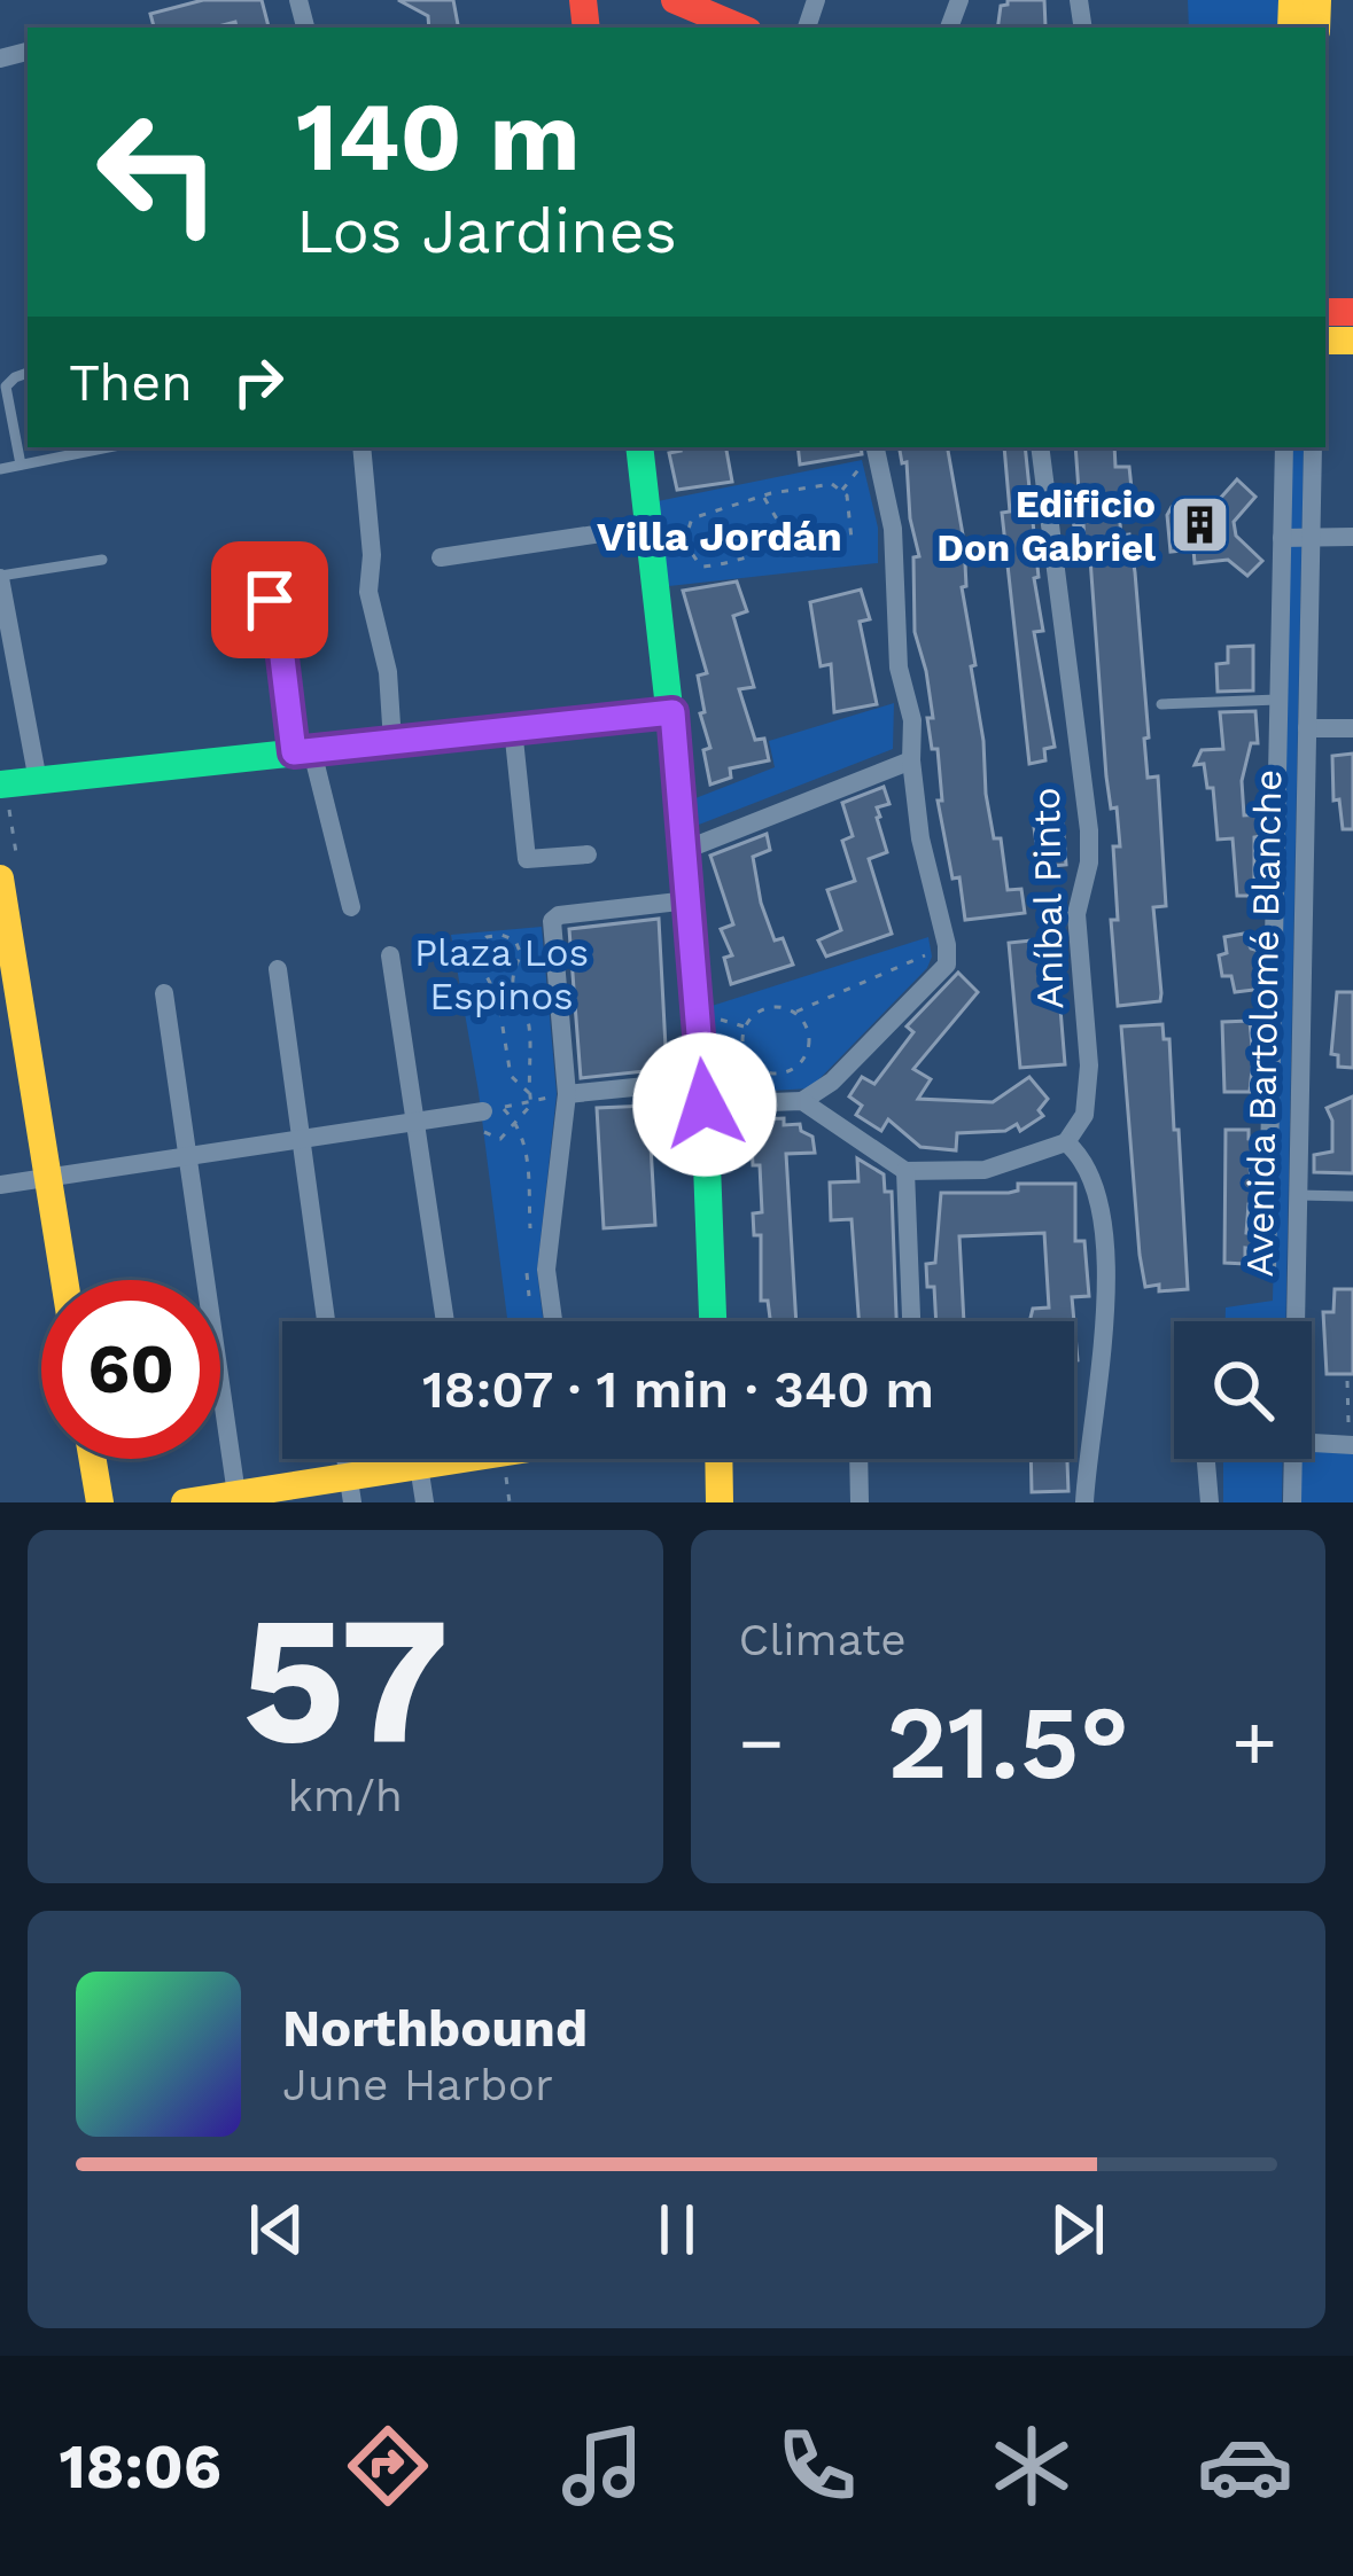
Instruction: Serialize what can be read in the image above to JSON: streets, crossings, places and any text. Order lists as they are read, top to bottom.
{
  "streets": {
    "street": ["Aníbal Pinto", "Avenida Bartolomé Blanche"]
  },
  "districts": ["Villa Jordán"],
  "parks": ["Plaza Los Espinos"],
  "places": {
    "building": ["Edificio Don Gabriel"]
  },
  "page": {
    "turn": ["140 m", "Los Jardines"],
    "then": "Then",
    "limit": "60",
    "trip": "18:07 · 1 min · 340 m",
    "tile": [
      ["57", "km/h"],
      "Climate"
    ],
    "heat": ["−", "21.5°", "+"],
    "song": ["Northbound", "June Harbor"],
    "tabs": "18:06"
  }
}
